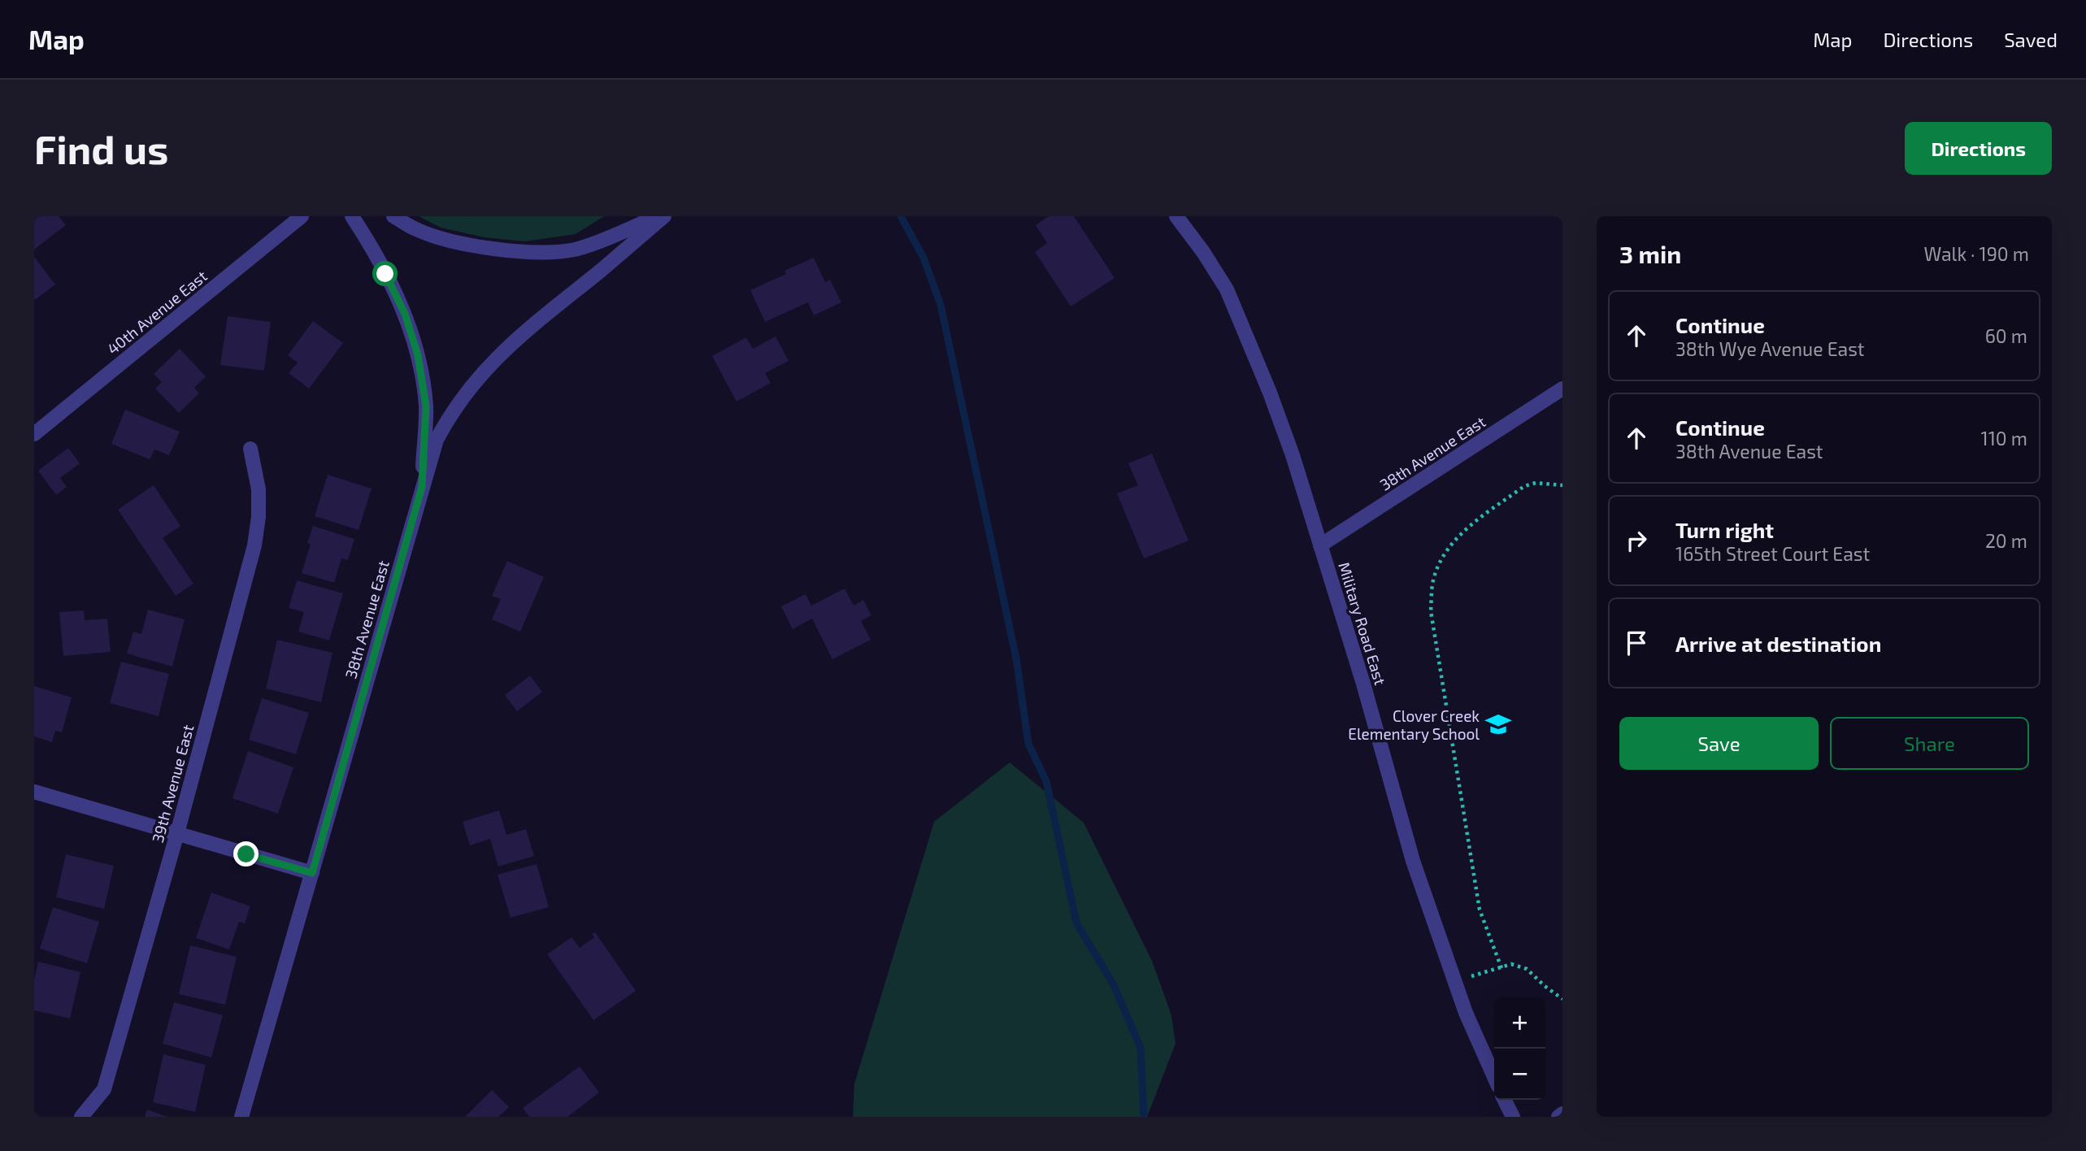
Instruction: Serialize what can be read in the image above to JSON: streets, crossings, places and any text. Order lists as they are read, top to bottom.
{
  "streets": {
    "street": [
      "40th Avenue East",
      "38th Avenue East",
      "Military Road East",
      "39th Avenue East"
    ]
  },
  "crossings": [
    ["38th Avenue East", "Military Road East"]
  ],
  "places": {
    "school or university": ["Clover Creek Elementary School"]
  },
  "page": {
    "header": "Map",
    "nav": ["Map", "Directions", "Saved"],
    "buttons": [
      "Directions",
      ["Save", "Share"]
    ],
    "title": "Find us",
    "heading": ["3 min", "Walk · 190 m"],
    "list": [
      ["Continue", "38th Wye Avenue East", "60 m"],
      ["Continue", "38th Avenue East", "110 m"],
      ["Turn right", "165th Street Court East", "20 m"],
      "Arrive at destination"
    ],
    "map_buttons": ["+", "−"]
  }
}
